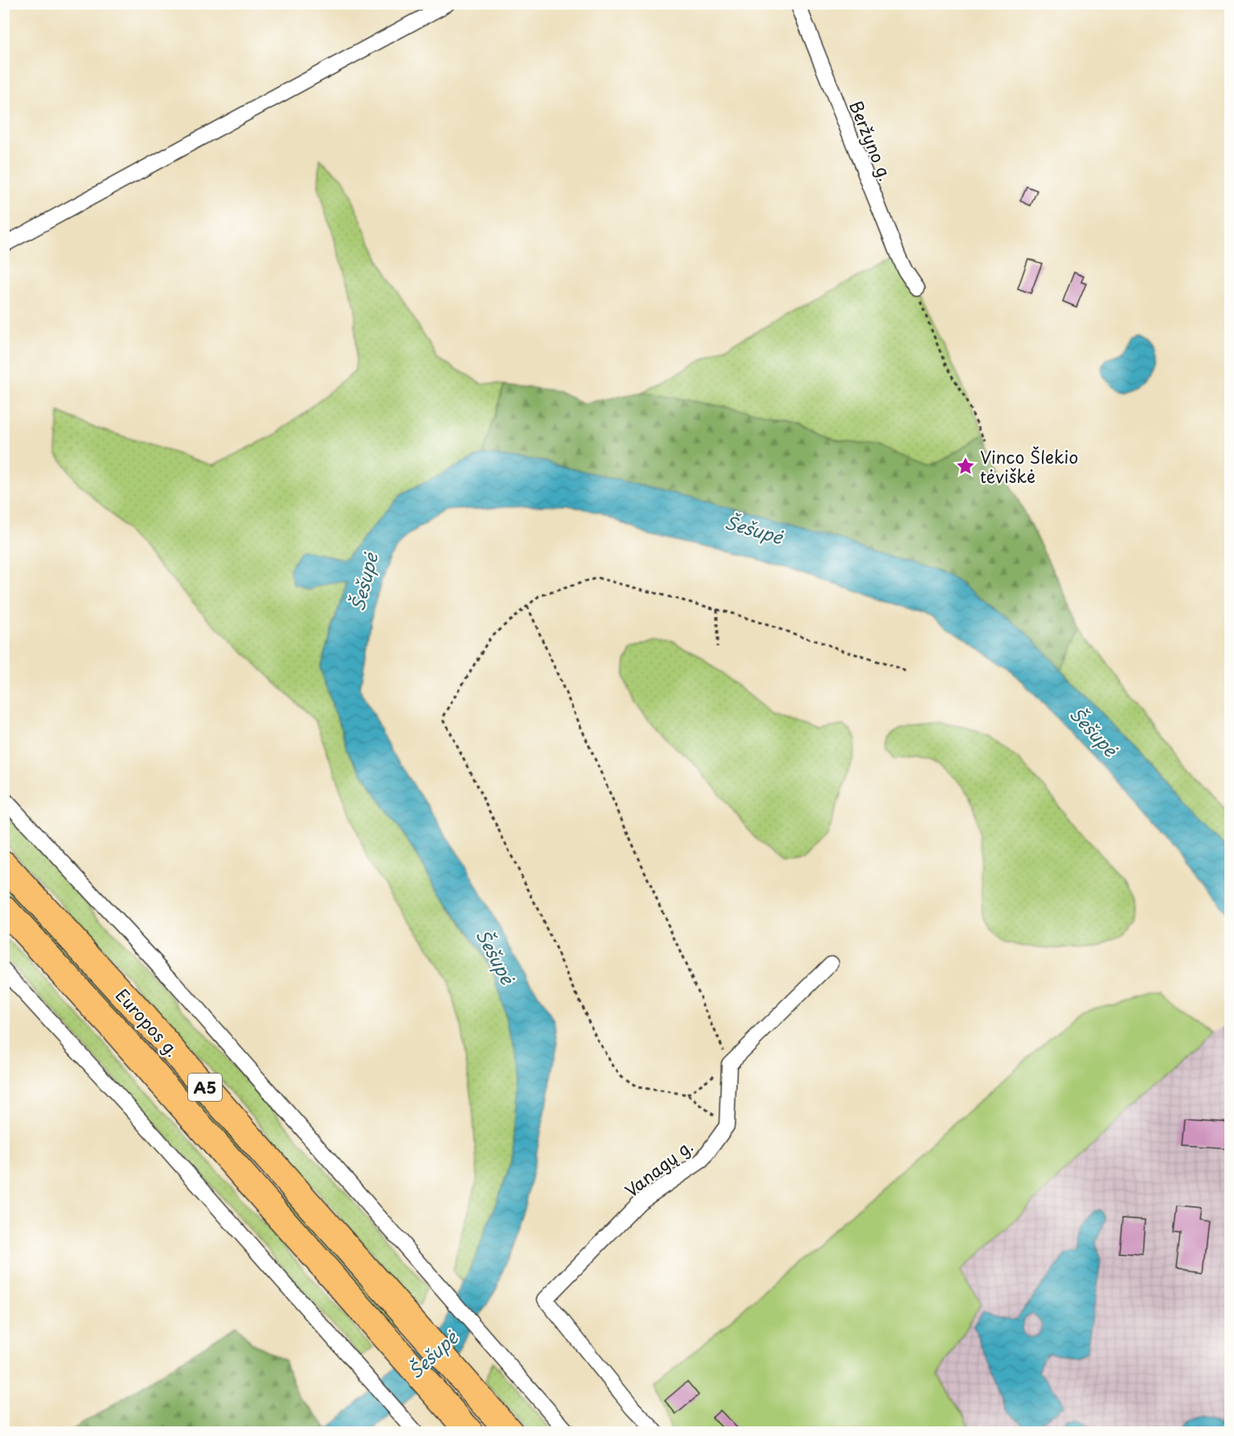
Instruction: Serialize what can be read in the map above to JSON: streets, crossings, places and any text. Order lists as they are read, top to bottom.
{
  "streets": {
    "highway": ["Europos g.", "A5"],
    "street": ["Beržyno g.", "Vanagų g."]
  },
  "water": ["Šešupė"],
  "places": {
    "place": ["Vinco Šlekio tėviškė"]
  }
}
